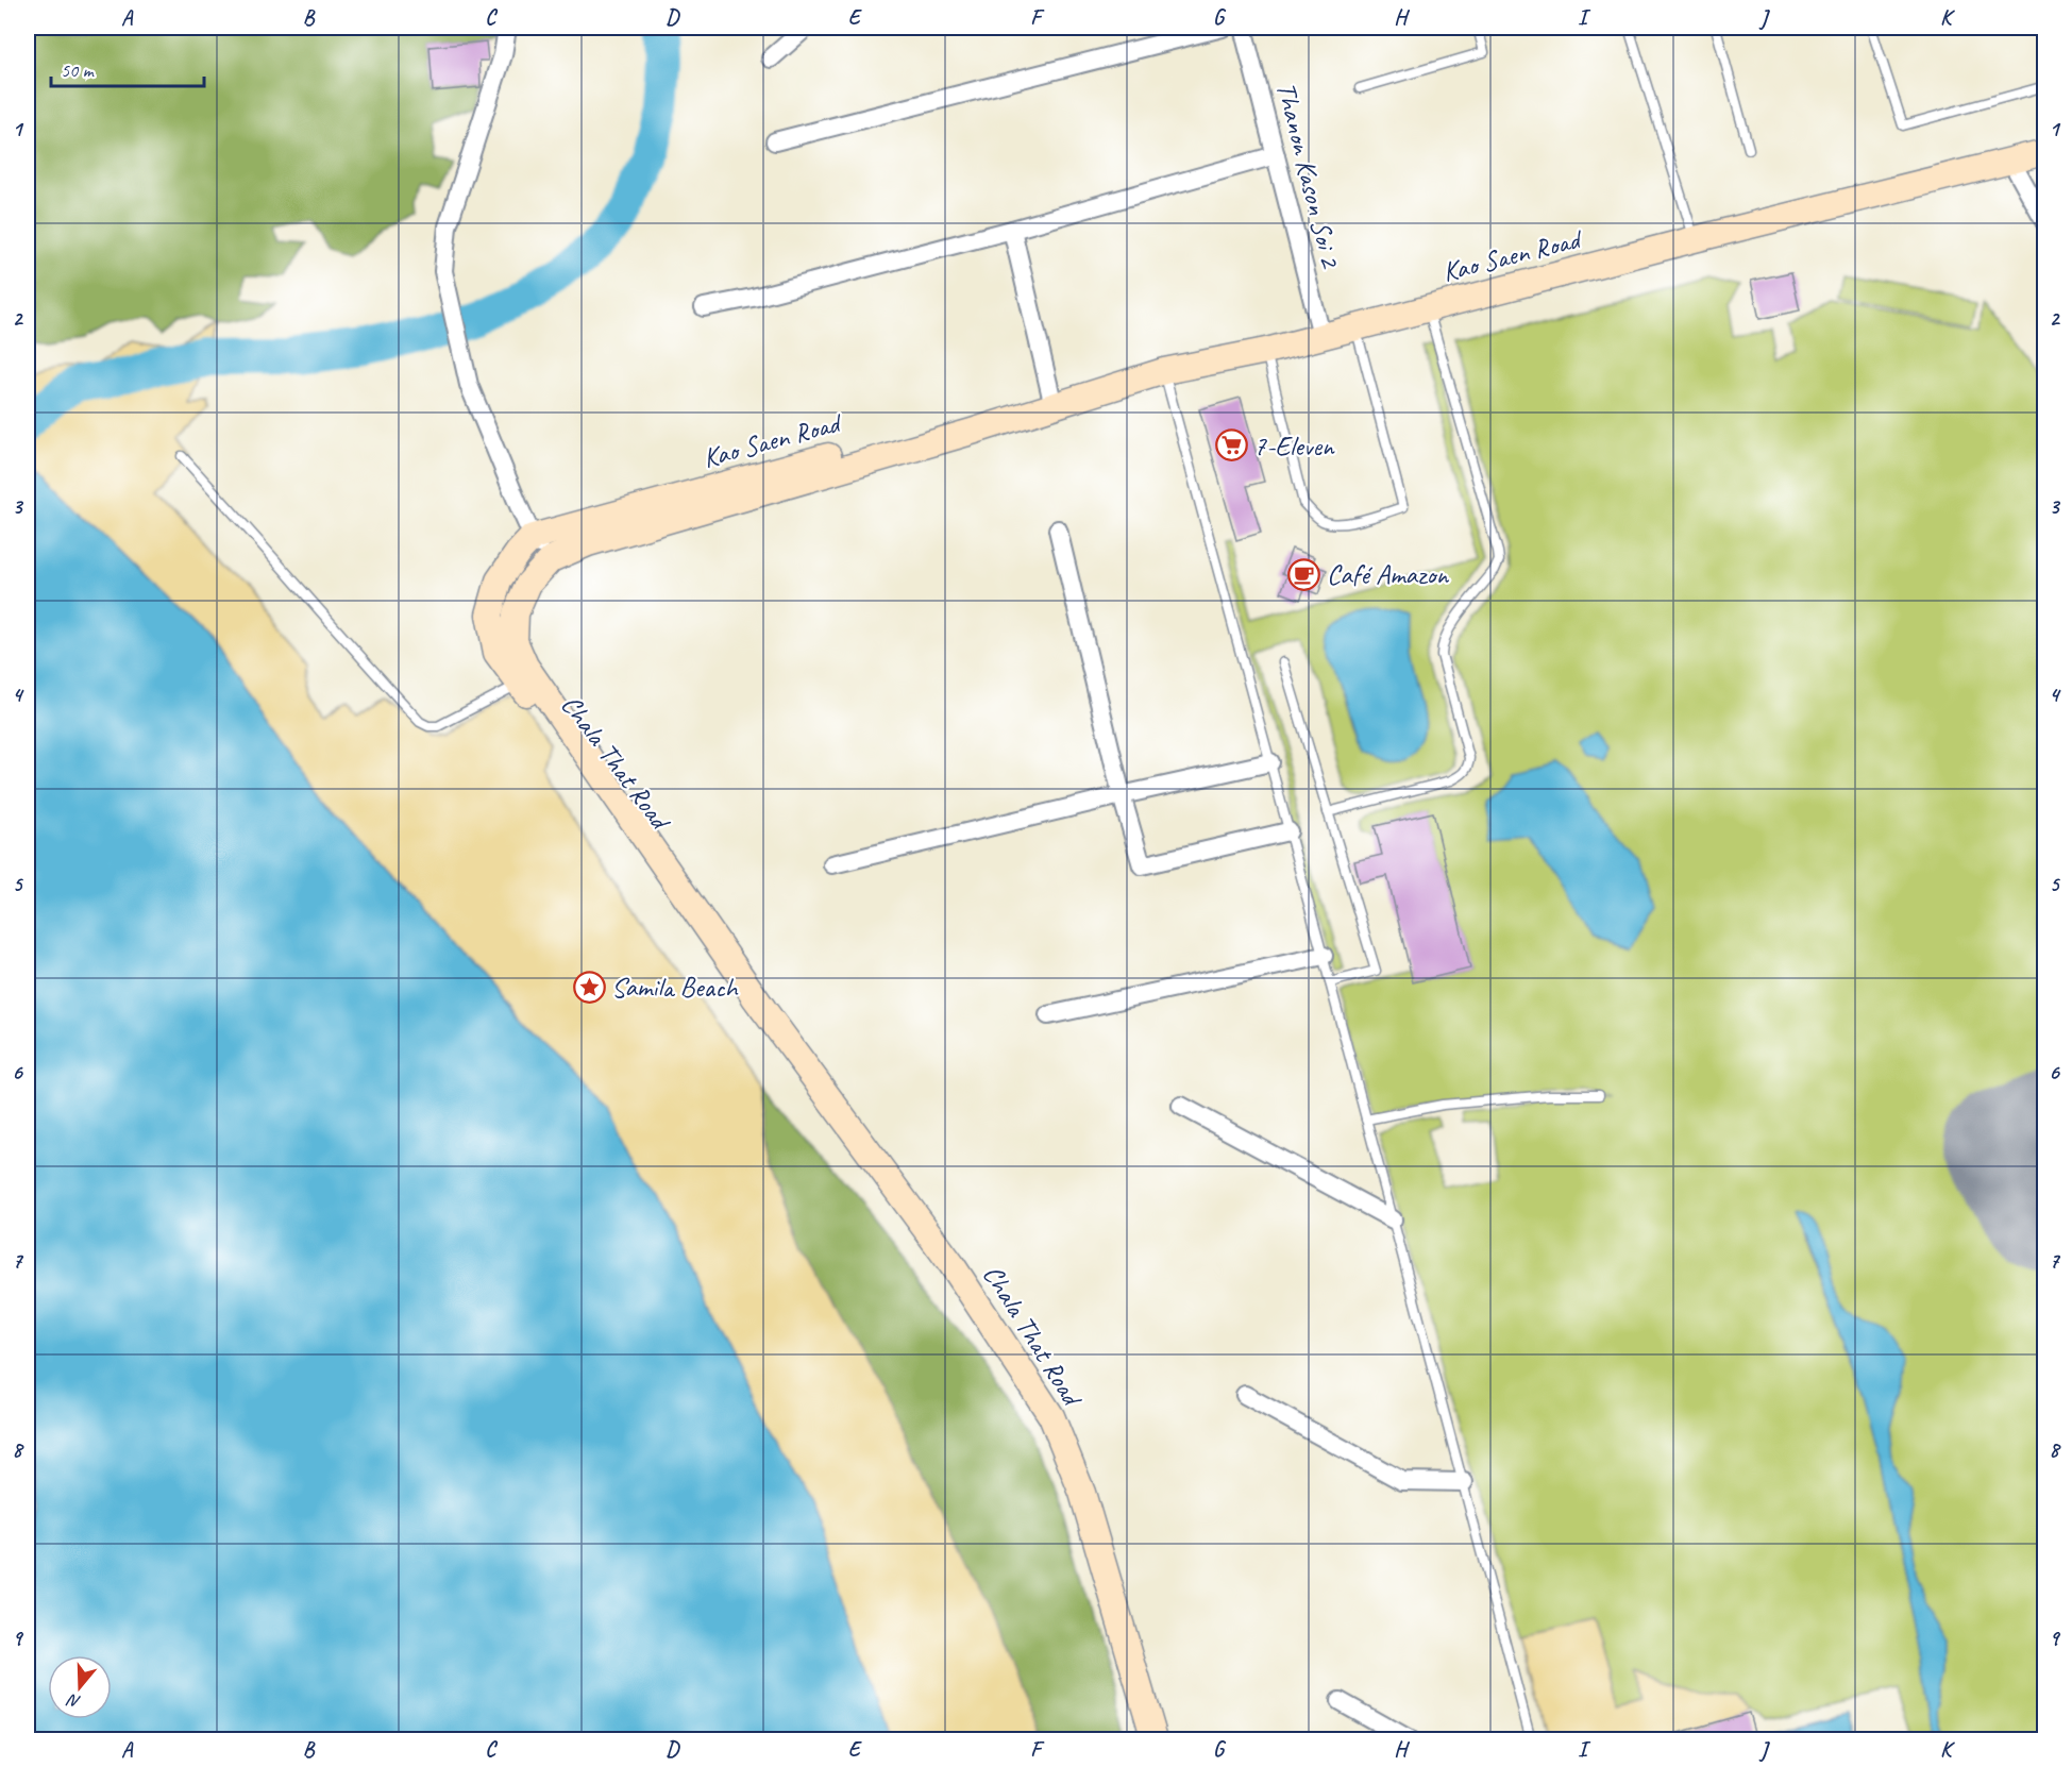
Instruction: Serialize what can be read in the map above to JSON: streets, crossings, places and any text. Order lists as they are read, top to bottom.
{
  "streets": {
    "main road": ["Kao Saen Road", "Chala That Road"],
    "street": ["Thanon Kason Soi 2"]
  },
  "crossings": [
    ["Thanon Kason Soi 2", "Kao Saen Road"],
    ["Kao Saen Road", "Chala That Road"]
  ],
  "places": {
    "supermarket": ["7-Eleven"],
    "cafe": ["Café Amazon"],
    "place": ["Samila Beach"]
  },
  "scale_bar": "50 m",
  "north": "bottom",
  "grid": {
    "columns": [
      "A",
      "B",
      "C",
      "D",
      "E",
      "F",
      "G",
      "H",
      "I",
      "J",
      "K"
    ],
    "rows": [
      "1",
      "2",
      "3",
      "4",
      "5",
      "6",
      "7",
      "8",
      "9"
    ]
  }
}
